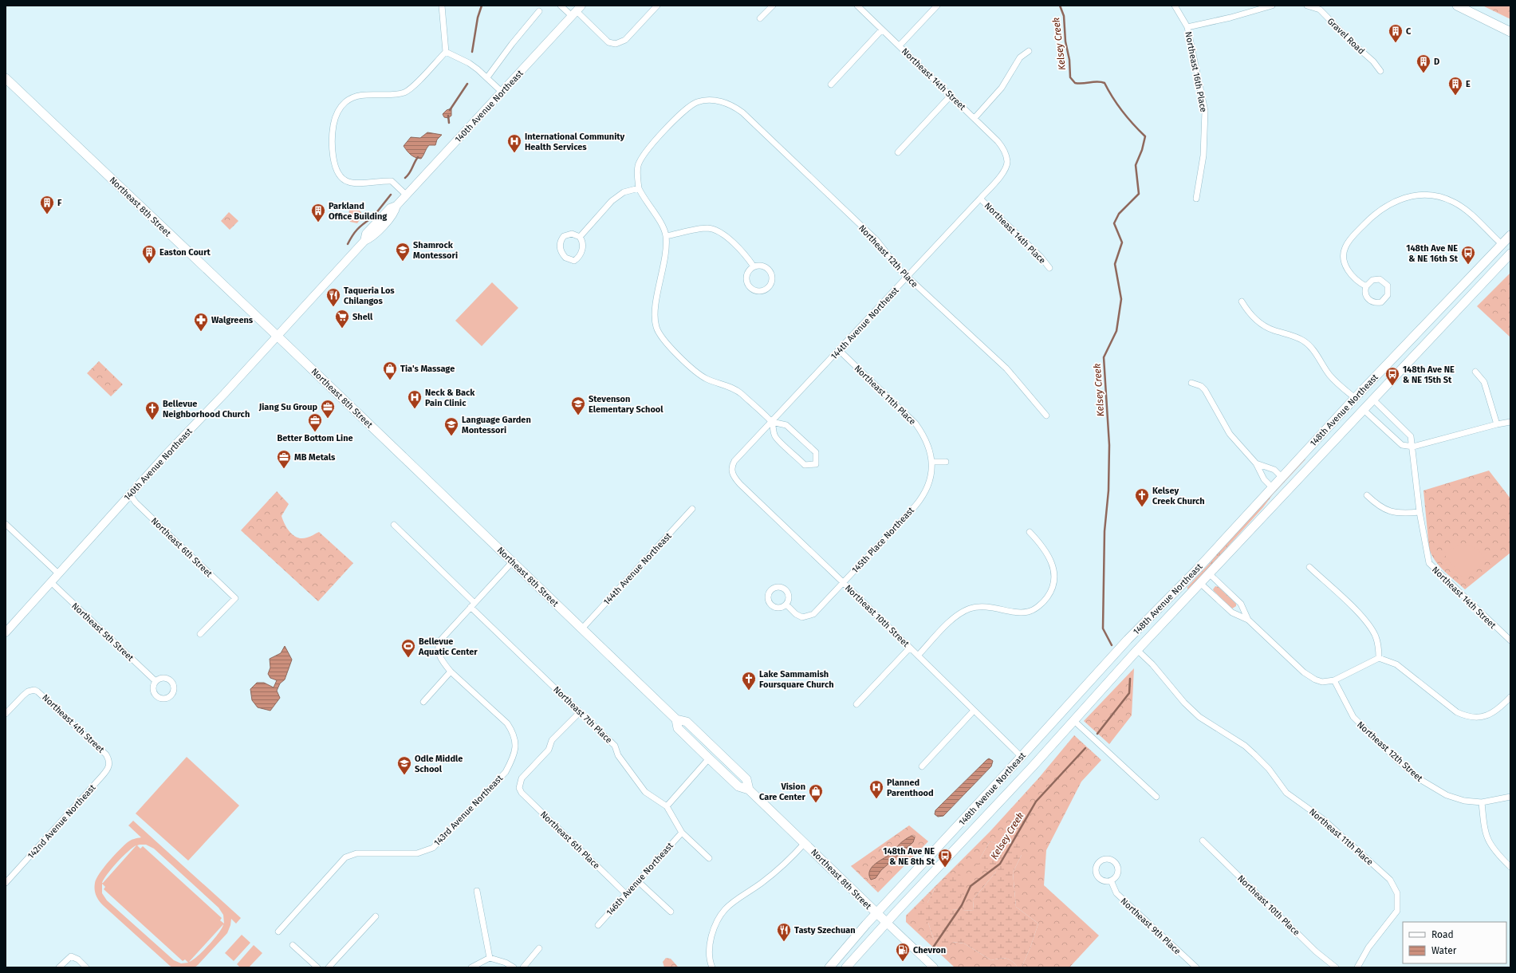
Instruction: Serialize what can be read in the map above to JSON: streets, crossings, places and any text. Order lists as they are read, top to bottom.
{
  "streets": {
    "main road": ["140th Avenue Northeast", "Northeast 8th Street", "148th Avenue Northeast"],
    "street": [
      "Gravel Road",
      "Northeast 16th Place",
      "Northeast 14th Street",
      "Northeast 14th Place",
      "Northeast 12th Place",
      "144th Avenue Northeast",
      "Northeast 11th Place",
      "145th Place Northeast",
      "Northeast 6th Street",
      "Northeast 10th Street",
      "Northeast 5th Street",
      "Northeast 7th Place",
      "Northeast 4th Street",
      "Northeast 12th Street",
      "143rd Avenue Northeast",
      "142nd Avenue Northeast",
      "Northeast 6th Place",
      "146th Avenue Northeast",
      "Northeast 10th Place",
      "Northeast 9th Place"
    ]
  },
  "crossings": [
    ["Northeast 14th Street", "144th Avenue Northeast"],
    ["Northeast 14th Street", "148th Avenue Northeast"],
    ["140th Avenue Northeast", "Northeast 8th Street"],
    ["140th Avenue Northeast", "Northeast 6th Street"],
    ["140th Avenue Northeast", "Northeast 5th Street"],
    ["Northeast 8th Street", "144th Avenue Northeast"],
    ["Northeast 8th Street", "148th Avenue Northeast"],
    ["Northeast 8th Street", "143rd Avenue Northeast"],
    ["Northeast 14th Place", "144th Avenue Northeast"],
    ["Northeast 12th Place", "144th Avenue Northeast"],
    ["144th Avenue Northeast", "Northeast 11th Place"],
    ["144th Avenue Northeast", "Northeast 10th Street"],
    ["Northeast 11th Place", "148th Avenue Northeast"],
    ["Northeast 11th Place", "145th Place Northeast"],
    ["148th Avenue Northeast", "Northeast 10th Street"],
    ["145th Place Northeast", "Northeast 10th Street"],
    ["Northeast 7th Place", "143rd Avenue Northeast"],
    ["Northeast 7th Place", "Northeast 6th Place"],
    ["Northeast 7th Place", "146th Avenue Northeast"],
    ["Northeast 4th Street", "142nd Avenue Northeast"],
    ["Northeast 6th Place", "146th Avenue Northeast"]
  ],
  "water": ["Kelsey Creek"],
  "places": {
    "building": [
      "C",
      "D",
      "E",
      "F",
      "Parkland Office Building",
      "Easton Court"
    ],
    "hospital": ["International Community Health Services", "Neck & Back Pain Clinic", "Planned Parenthood"],
    "school or university": [
      "Shamrock Montessori",
      "Stevenson Elementary School",
      "Language Garden Montessori",
      "Odle Middle School"
    ],
    "bus stop": ["148th Ave NE & NE 16th St", "148th Ave NE & NE 15th St", "148th Ave NE & NE 8th St"],
    "restaurant": ["Taqueria Los Chilangos", "Tasty Szechuan"],
    "supermarket": ["Shell"],
    "pharmacy": ["Walgreens"],
    "shop": ["Tia's Massage", "Vision Care Center"],
    "office": ["Jiang Su Group", "Better Bottom Line", "MB Metals"],
    "church": ["Bellevue Neighborhood Church", "Kelsey Creek Church", "Lake Sammamish Foursquare Church"],
    "sports": ["Bellevue Aquatic Center"],
    "fuel station": ["Chevron"]
  },
  "legend": ["Road", "Water"]
}
